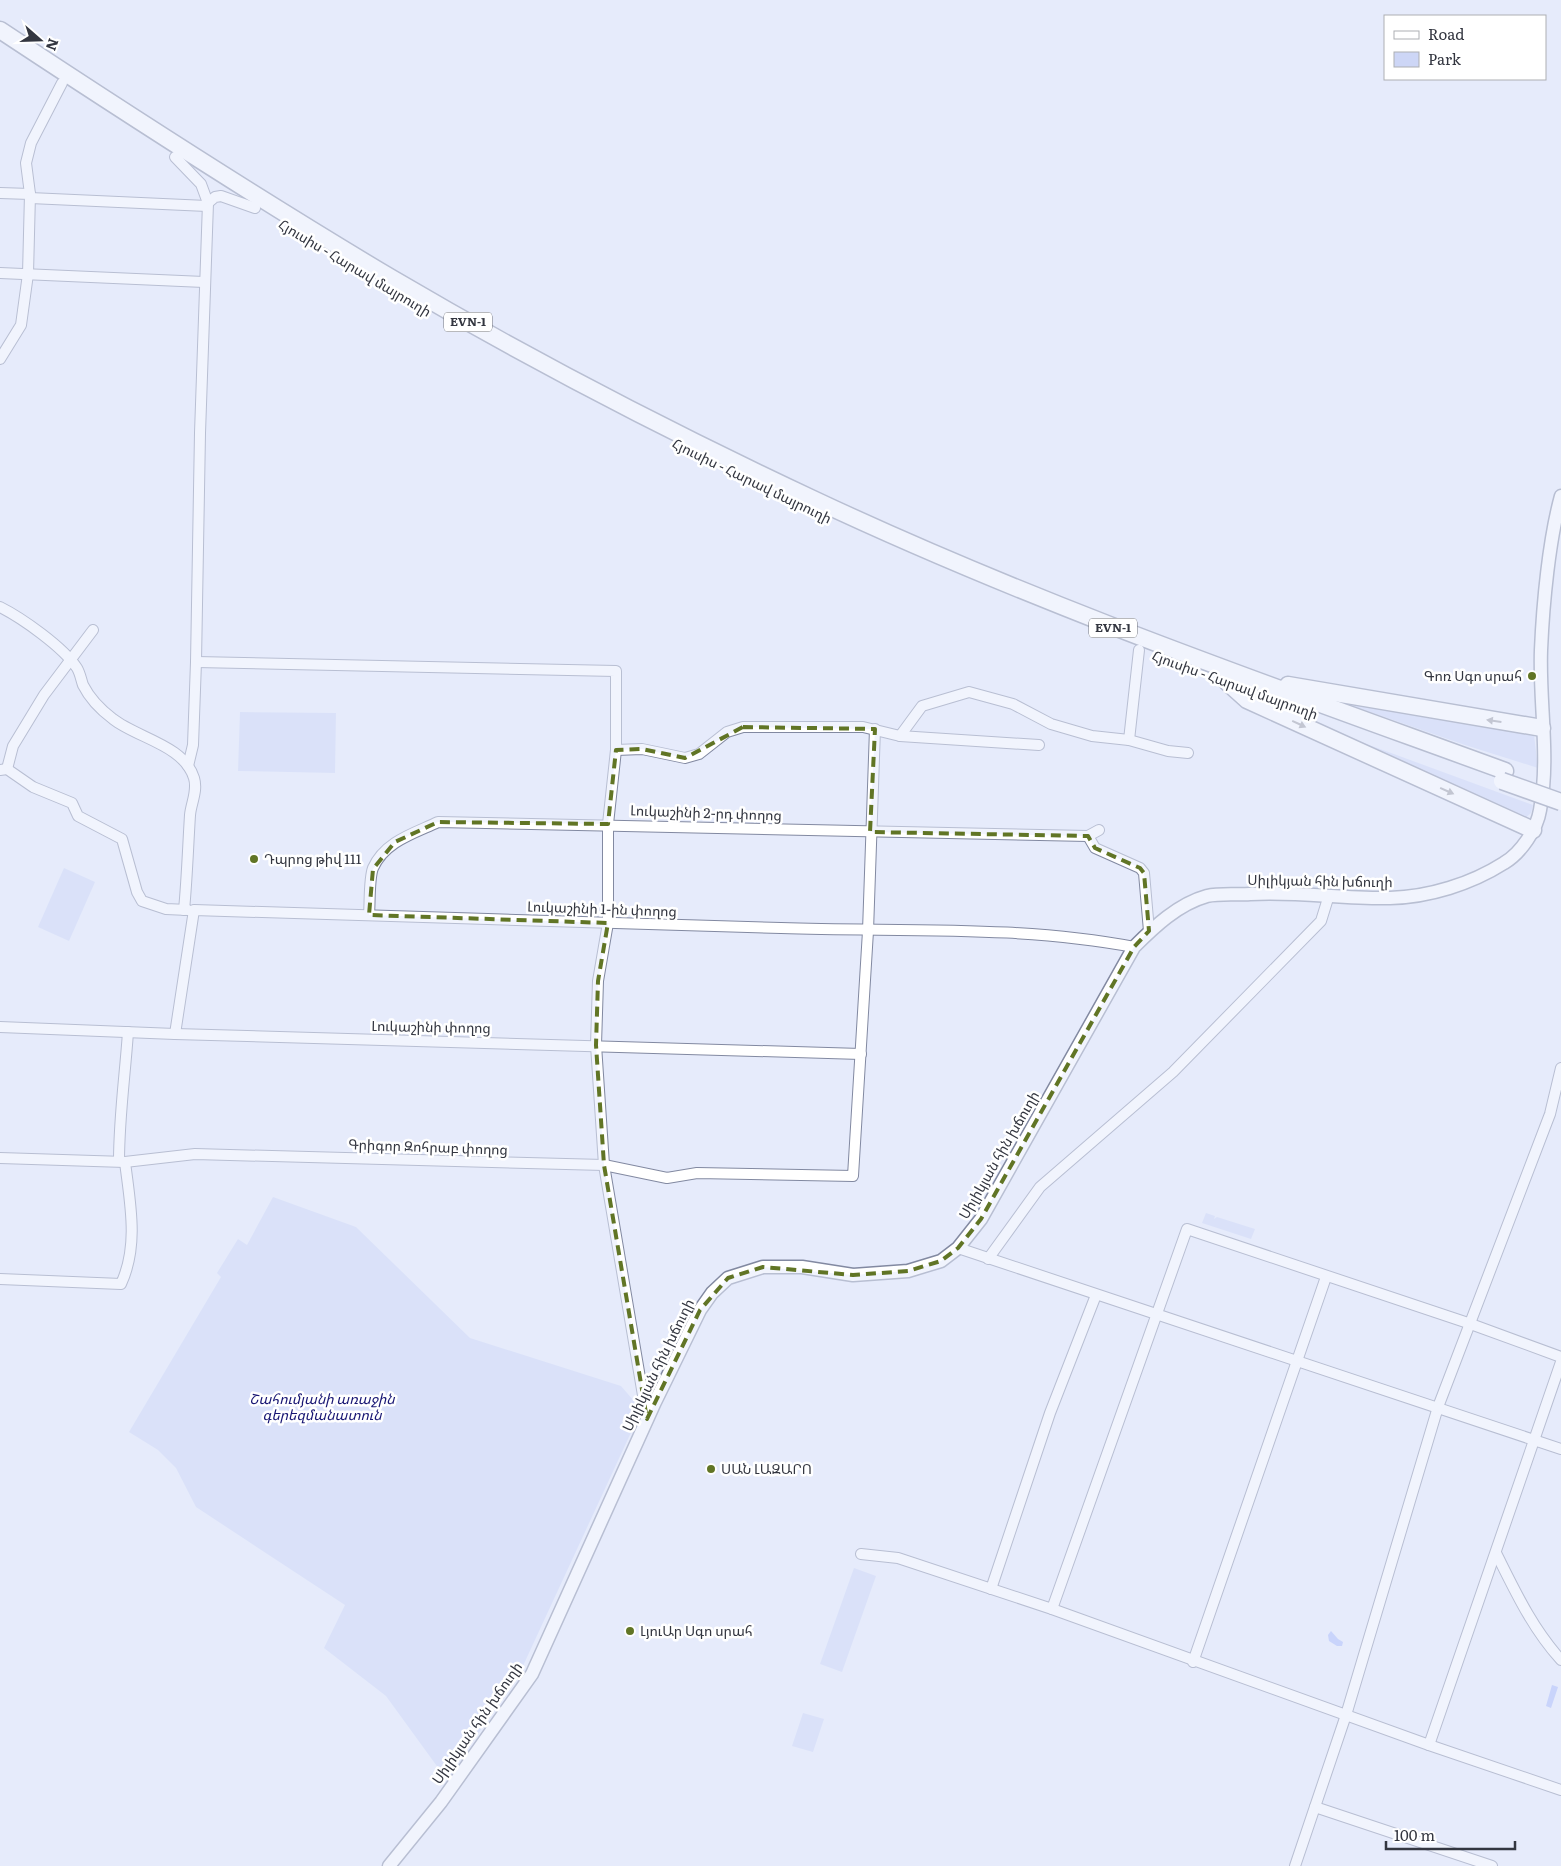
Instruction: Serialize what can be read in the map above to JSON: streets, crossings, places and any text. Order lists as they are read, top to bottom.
{
  "streets": {
    "highway": ["Հյուսիս - Հարավ մայրուղի", "EVN-1"],
    "street": [
      "Լուկաշինի 2-րդ փողոց",
      "Սիլիկյան հին խճուղի",
      "Լուկաշինի 1-ին փողոց",
      "Լուկաշինի փողոց",
      "Գրիգոր Զոհրաբ փողոց"
    ]
  },
  "crossings": [
    ["Լուկաշինի 2-րդ փողոց", "Լուկաշինի 1-ին փողոց"],
    ["Սիլիկյան հին խճուղի", "Լուկաշինի 1-ին փողոց"],
    ["Լուկաշինի փողոց", "Գրիգոր Զոհրաբ փողոց"]
  ],
  "parks": ["Շահումյանի առաջին գերեզմանատուն"],
  "places": [
    "Գոռ Սգո սրահ",
    "Դպրոց թիվ 111",
    "ՍԱՆ ԼԱԶԱՐՈ",
    "ԼյուԱր Սգո սրահ"
  ],
  "legend": ["Road", "Park"],
  "scale_bar": "100 m",
  "north": "right"
}
